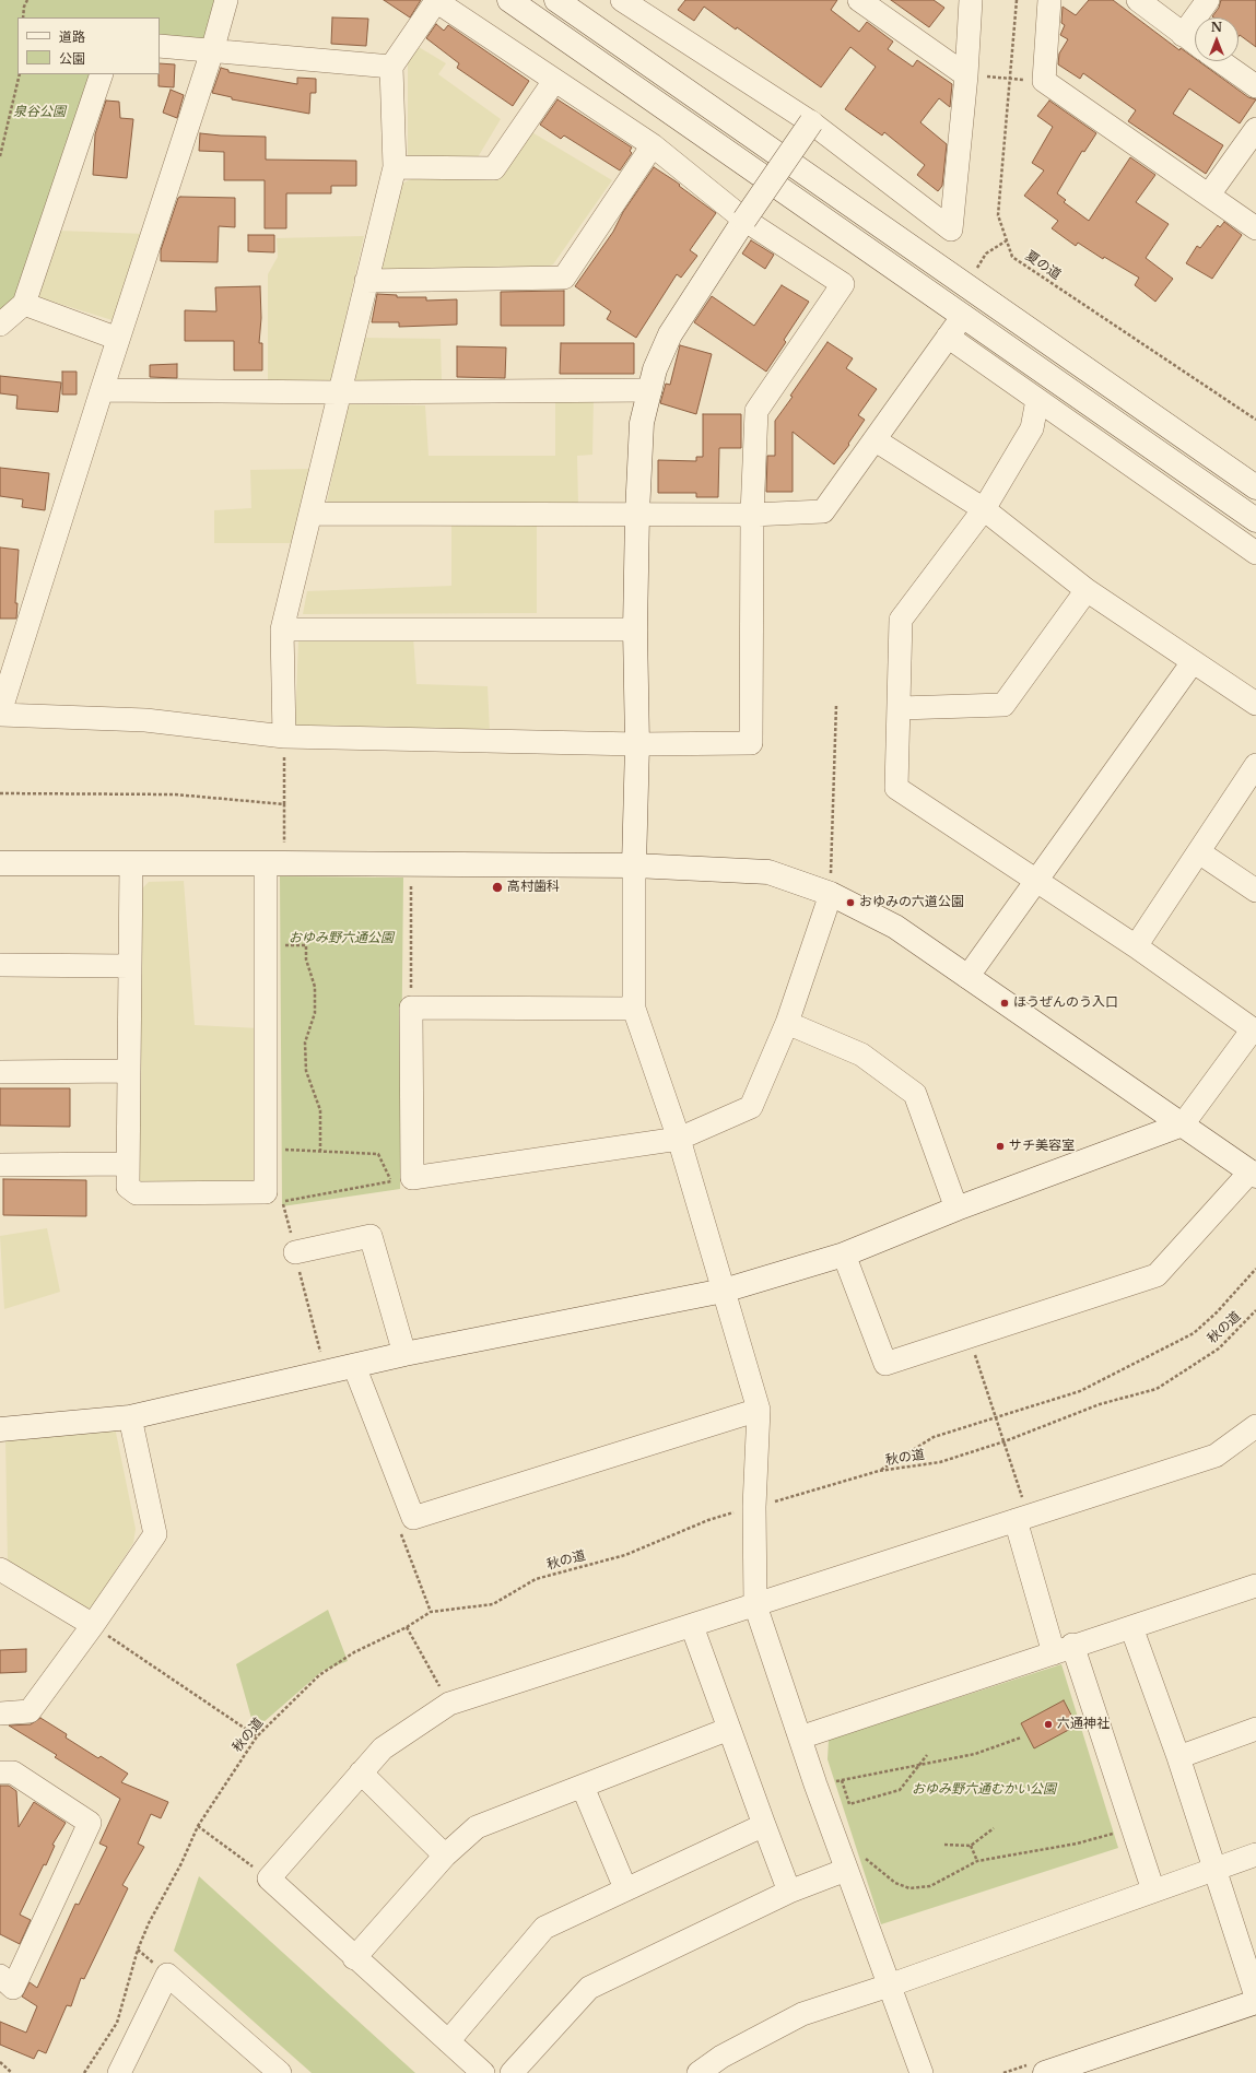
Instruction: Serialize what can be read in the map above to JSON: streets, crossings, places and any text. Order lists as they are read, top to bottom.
{
  "streets": {
    "path": ["夏の道", "秋の道"]
  },
  "parks": ["泉谷公園", "おゆみ野六通公園", "おゆみ野六通むかい公園"],
  "places": [
    "高村歯科",
    "おゆみの六道公園",
    "ほうぜんのう入口",
    "サチ美容室",
    "六通神社"
  ],
  "legend": ["道路", "公園"],
  "north": "top"
}
